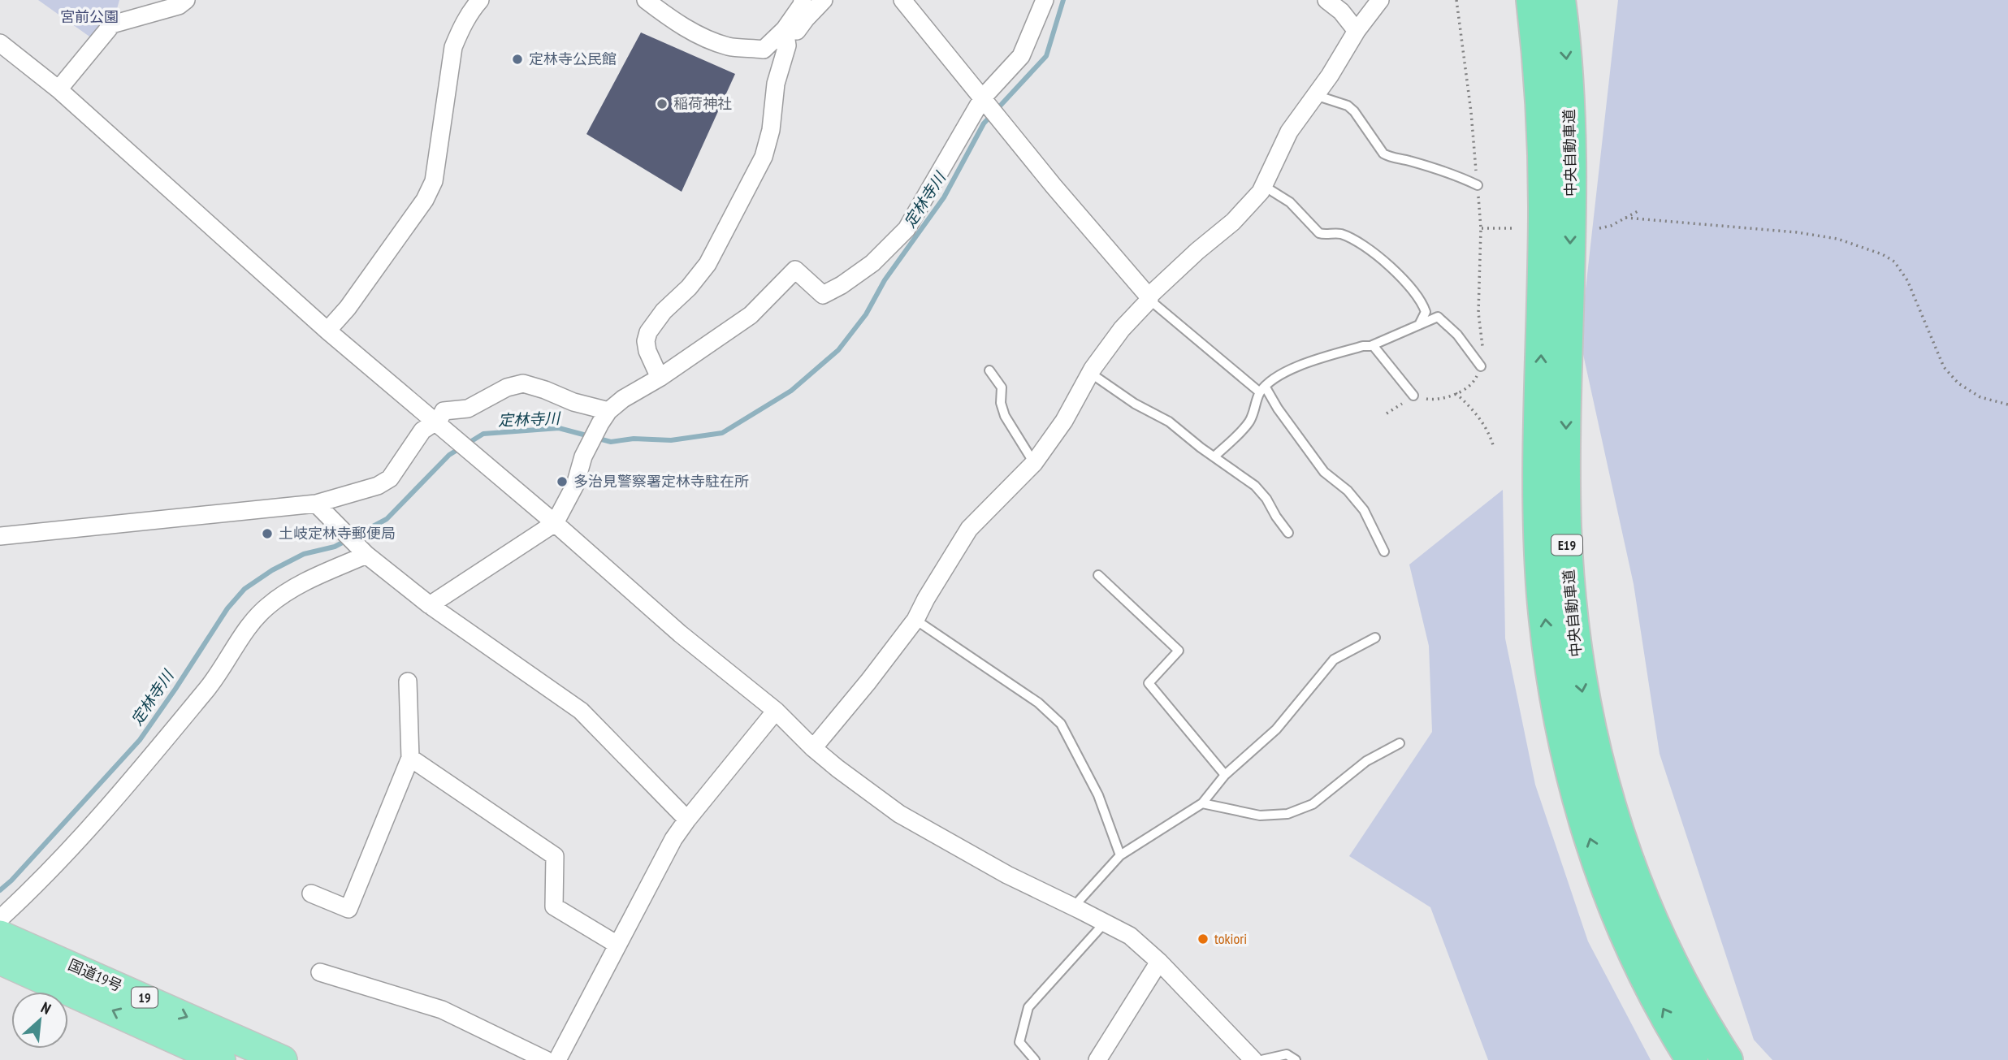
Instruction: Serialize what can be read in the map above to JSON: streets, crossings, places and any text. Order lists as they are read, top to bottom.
{
  "streets": {
    "highway": [
      "中央自動車道",
      "E19",
      "国道19号",
      "19"
    ]
  },
  "water": ["定林寺川"],
  "parks": ["宮前公園"],
  "places": [
    "定林寺公民館",
    "稲荷神社",
    "多治見警察署定林寺駐在所",
    "土岐定林寺郵便局",
    "tokiori"
  ],
  "north": "top right"
}
